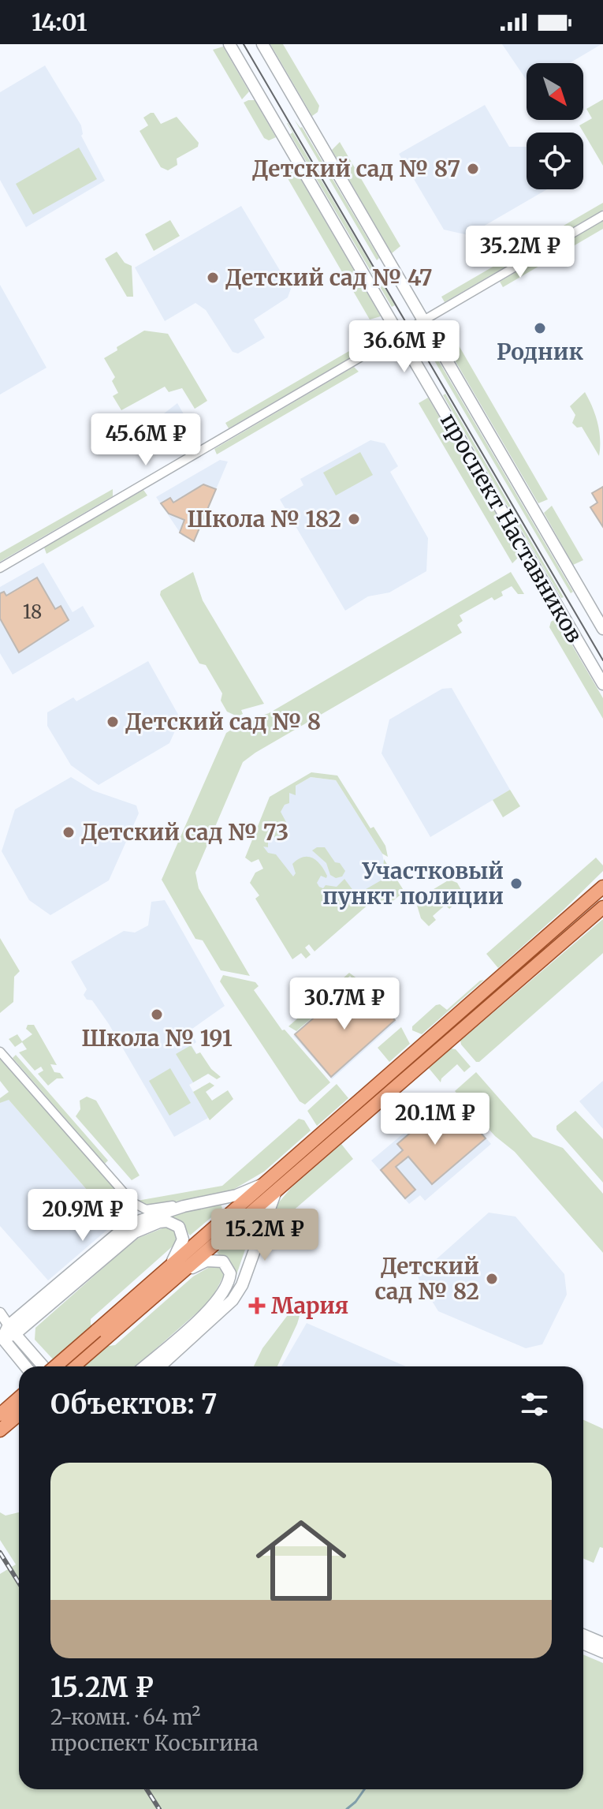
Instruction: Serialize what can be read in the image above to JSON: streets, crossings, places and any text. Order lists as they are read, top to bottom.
{
  "streets": {
    "main road": ["проспект Наставников"]
  },
  "places": {
    "other": [
      "Детский сад № 87",
      "Детский сад № 47",
      "Родник",
      "Школа № 182",
      "Детский сад № 8",
      "Детский сад № 73",
      "Участковый пункт полиции",
      "Школа № 191",
      "Детский сад № 82"
    ],
    "health": ["Мария"]
  },
  "house_numbers": ["18"],
  "north": "bottom right",
  "page": {
    "status": "14:01",
    "price": [
      "35.2M ₽",
      "36.6M ₽",
      "45.6M ₽",
      "30.7M ₽",
      "20.1M ₽",
      "20.9M ₽",
      "15.2M ₽"
    ],
    "heading": "Объектов: 7",
    "list": [
      {
        "name": "15.2M ₽",
        "note": "2-комн. · 64 m² · проспект Косыгина"
      }
    ]
  }
}
